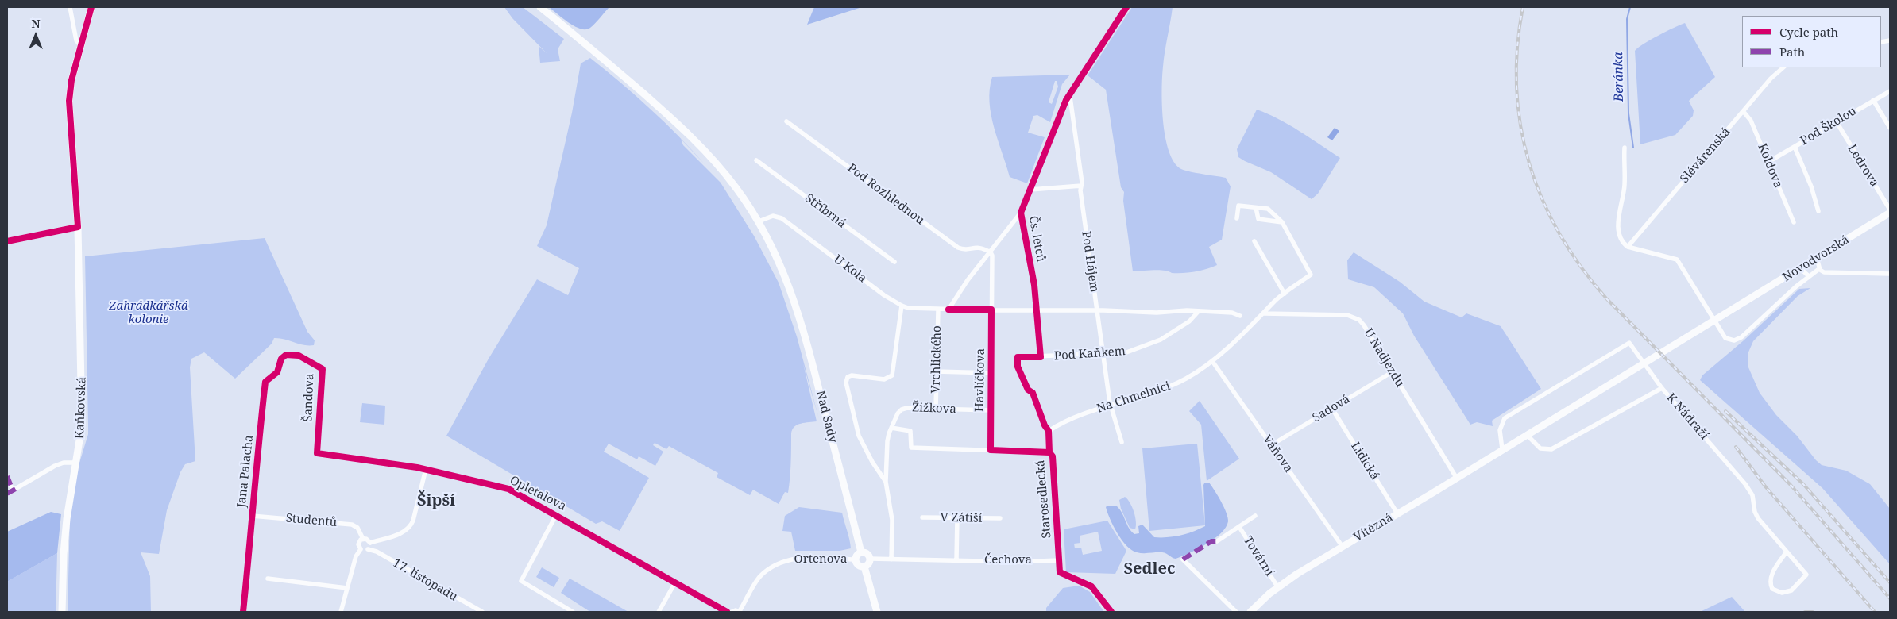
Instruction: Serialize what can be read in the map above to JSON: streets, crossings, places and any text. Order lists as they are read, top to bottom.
{
  "streets": {
    "street": [
      "Pod Školou",
      "Slévárenská",
      "Koldova",
      "Ledrova",
      "Pod Rozhlednou",
      "Stříbrná",
      "Čs. letců",
      "Novodvorská",
      "Pod Hájem",
      "U Kola",
      "Pod Kaňkem",
      "U Nadjezdu",
      "Vrchlického",
      "Havlíčkova",
      "Šandova",
      "Na Chmelnici",
      "Kaňkovská",
      "Žižkova",
      "Sadová",
      "Nad Sady",
      "K Nádraží",
      "Váňova",
      "Lidická",
      "Jana Palacha",
      "Opletalova",
      "Starosedlecká",
      "V Zátiší",
      "Studentů",
      "Vítězná",
      "Tovární",
      "Ortenova",
      "Čechova",
      "17. listopadu"
    ]
  },
  "crossings": [
    ["Pod Školou", "Koldova"],
    ["Pod Školou", "Ledrova"],
    ["Slévárenská", "Koldova"],
    ["Pod Rozhlednou", "Havlíčkova"],
    ["Čs. letců", "U Kola"],
    ["Čs. letců", "Pod Kaňkem"],
    ["Novodvorská", "Vítězná"],
    ["Pod Hájem", "U Kola"],
    ["Pod Hájem", "Pod Kaňkem"],
    ["Pod Hájem", "Na Chmelnici"],
    ["U Kola", "Vrchlického"],
    ["U Kola", "Havlíčkova"],
    ["U Kola", "Nad Sady"],
    ["U Nadjezdu", "Na Chmelnici"],
    ["U Nadjezdu", "Sadová"],
    ["U Nadjezdu", "Vítězná"],
    ["Vrchlického", "Žižkova"],
    ["Havlíčkova", "Žižkova"],
    ["Šandova", "Jana Palacha"],
    ["Šandova", "Opletalova"],
    ["Na Chmelnici", "Váňova"],
    ["Na Chmelnici", "Starosedlecká"],
    ["Sadová", "Váňova"],
    ["Sadová", "Lidická"],
    ["Nad Sady", "Ortenova"],
    ["Nad Sady", "Čechova"],
    ["K Nádraží", "Vítězná"],
    ["Váňova", "Vítězná"],
    ["Lidická", "Vítězná"],
    ["Jana Palacha", "Studentů"],
    ["Starosedlecká", "Čechova"],
    ["Studentů", "17. listopadu"],
    ["Vítězná", "Tovární"],
    ["Ortenova", "Čechova"]
  ],
  "districts": ["Šipší", "Sedlec"],
  "water": ["Beránka"],
  "parks": ["Zahrádkářská kolonie"],
  "legend": ["Cycle path", "Path"],
  "north": "top"
}
